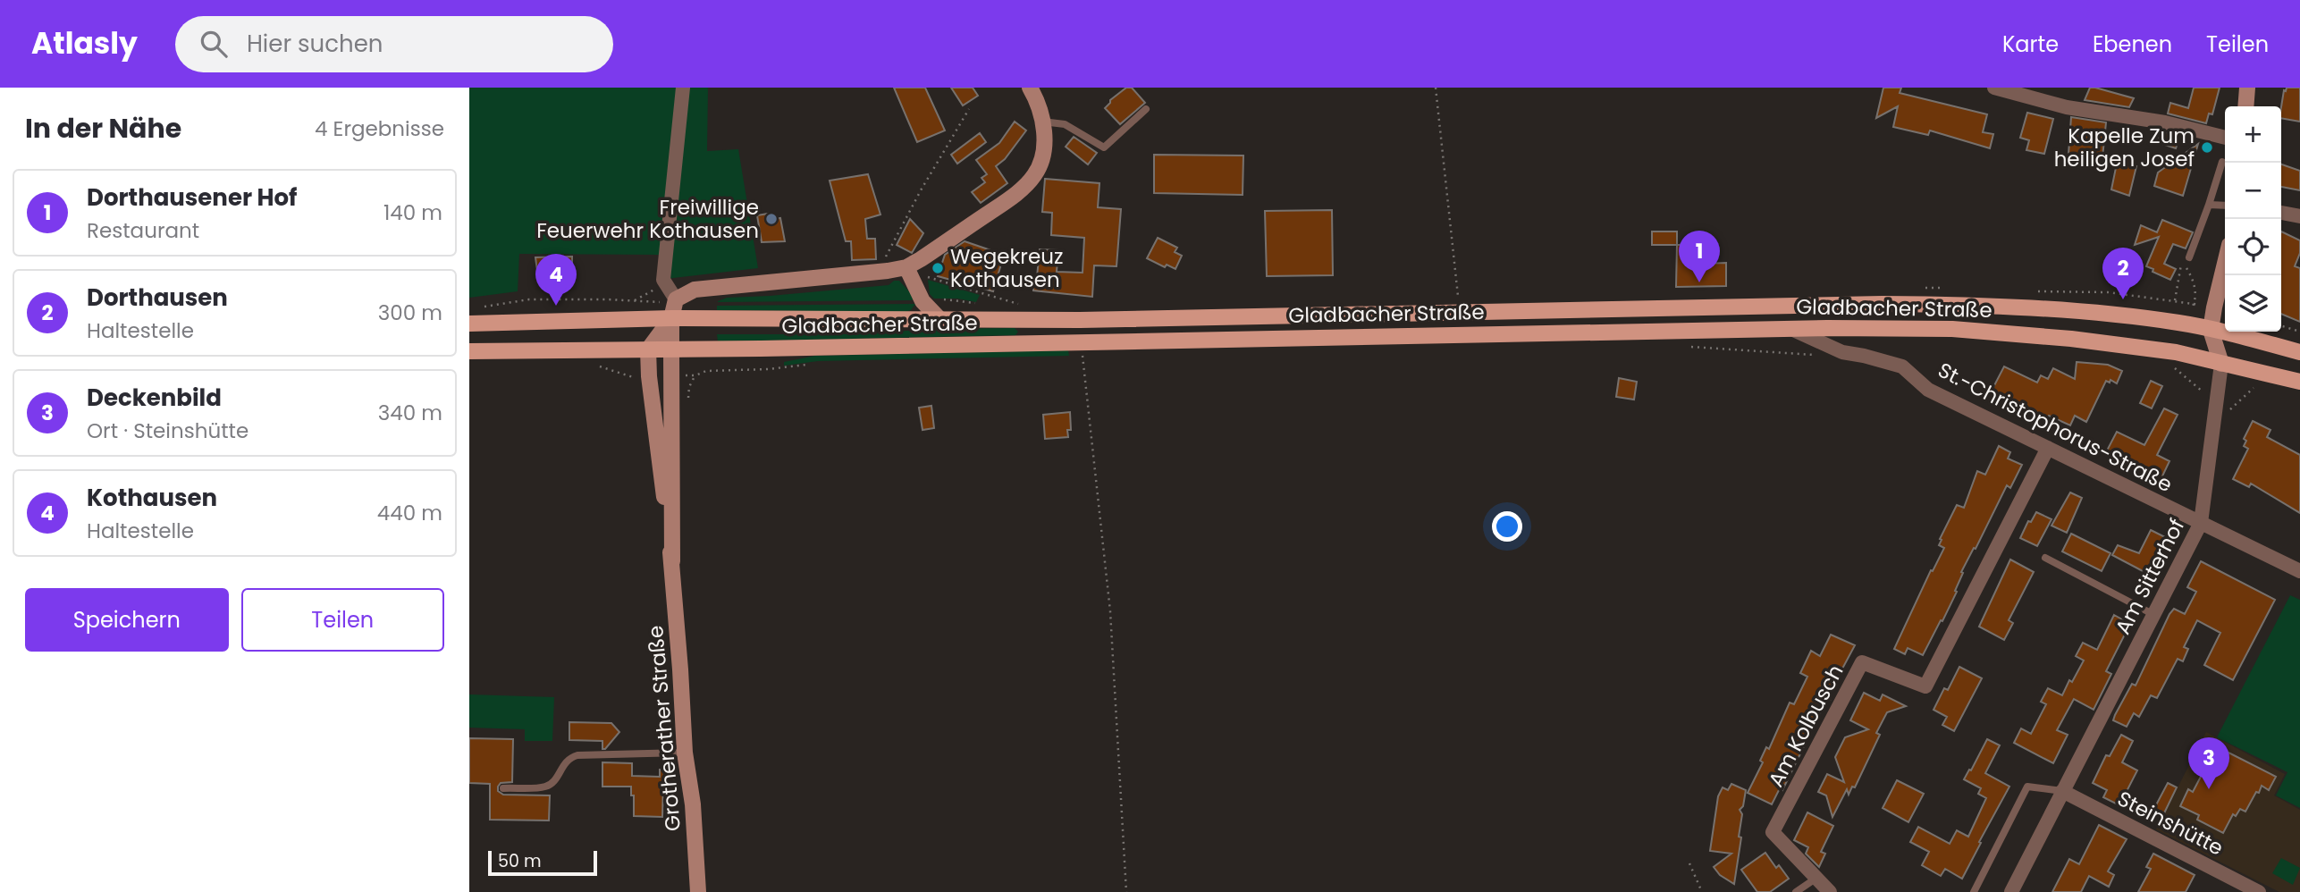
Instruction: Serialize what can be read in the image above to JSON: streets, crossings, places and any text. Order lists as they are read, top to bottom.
{
  "streets": {
    "main road": ["Gladbacher Straße"],
    "street": [
      "St.-Christophorus-Straße",
      "Am Sitterhof",
      "Am Kolbusch",
      "Grotherather Straße",
      "Steinshütte"
    ]
  },
  "crossings": [
    ["Gladbacher Straße", "St.-Christophorus-Straße"],
    ["Gladbacher Straße", "Am Sitterhof"],
    ["Gladbacher Straße", "Grotherather Straße"],
    ["St.-Christophorus-Straße", "Am Sitterhof"],
    ["St.-Christophorus-Straße", "Am Kolbusch"],
    ["Am Sitterhof", "Steinshütte"]
  ],
  "places": ["Kapelle Zum heiligen Josef", "Freiwillige Feuerwehr Kothausen", "Wegekreuz Kothausen"],
  "scale_bar": "50 m",
  "page": {
    "header": "Atlasly",
    "search": "Hier suchen",
    "nav": ["Karte", "Ebenen", "Teilen"],
    "heading": ["In der Nähe", "4 Ergebnisse"],
    "map_buttons": ["+", "−"],
    "list": [
      {
        "mark": "1",
        "name": "Dorthausener Hof",
        "note": "Restaurant",
        "value": "140 m"
      },
      {
        "mark": "2",
        "name": "Dorthausen",
        "note": "Haltestelle",
        "value": "300 m"
      },
      {
        "mark": "3",
        "name": "Deckenbild",
        "note": "Ort · Steinshütte",
        "value": "340 m"
      },
      {
        "mark": "4",
        "name": "Kothausen",
        "note": "Haltestelle",
        "value": "440 m"
      }
    ],
    "pins": [
      "1",
      "2",
      "4",
      "3"
    ],
    "buttons": ["Speichern", "Teilen"],
    "scale": "50 m"
  }
}
